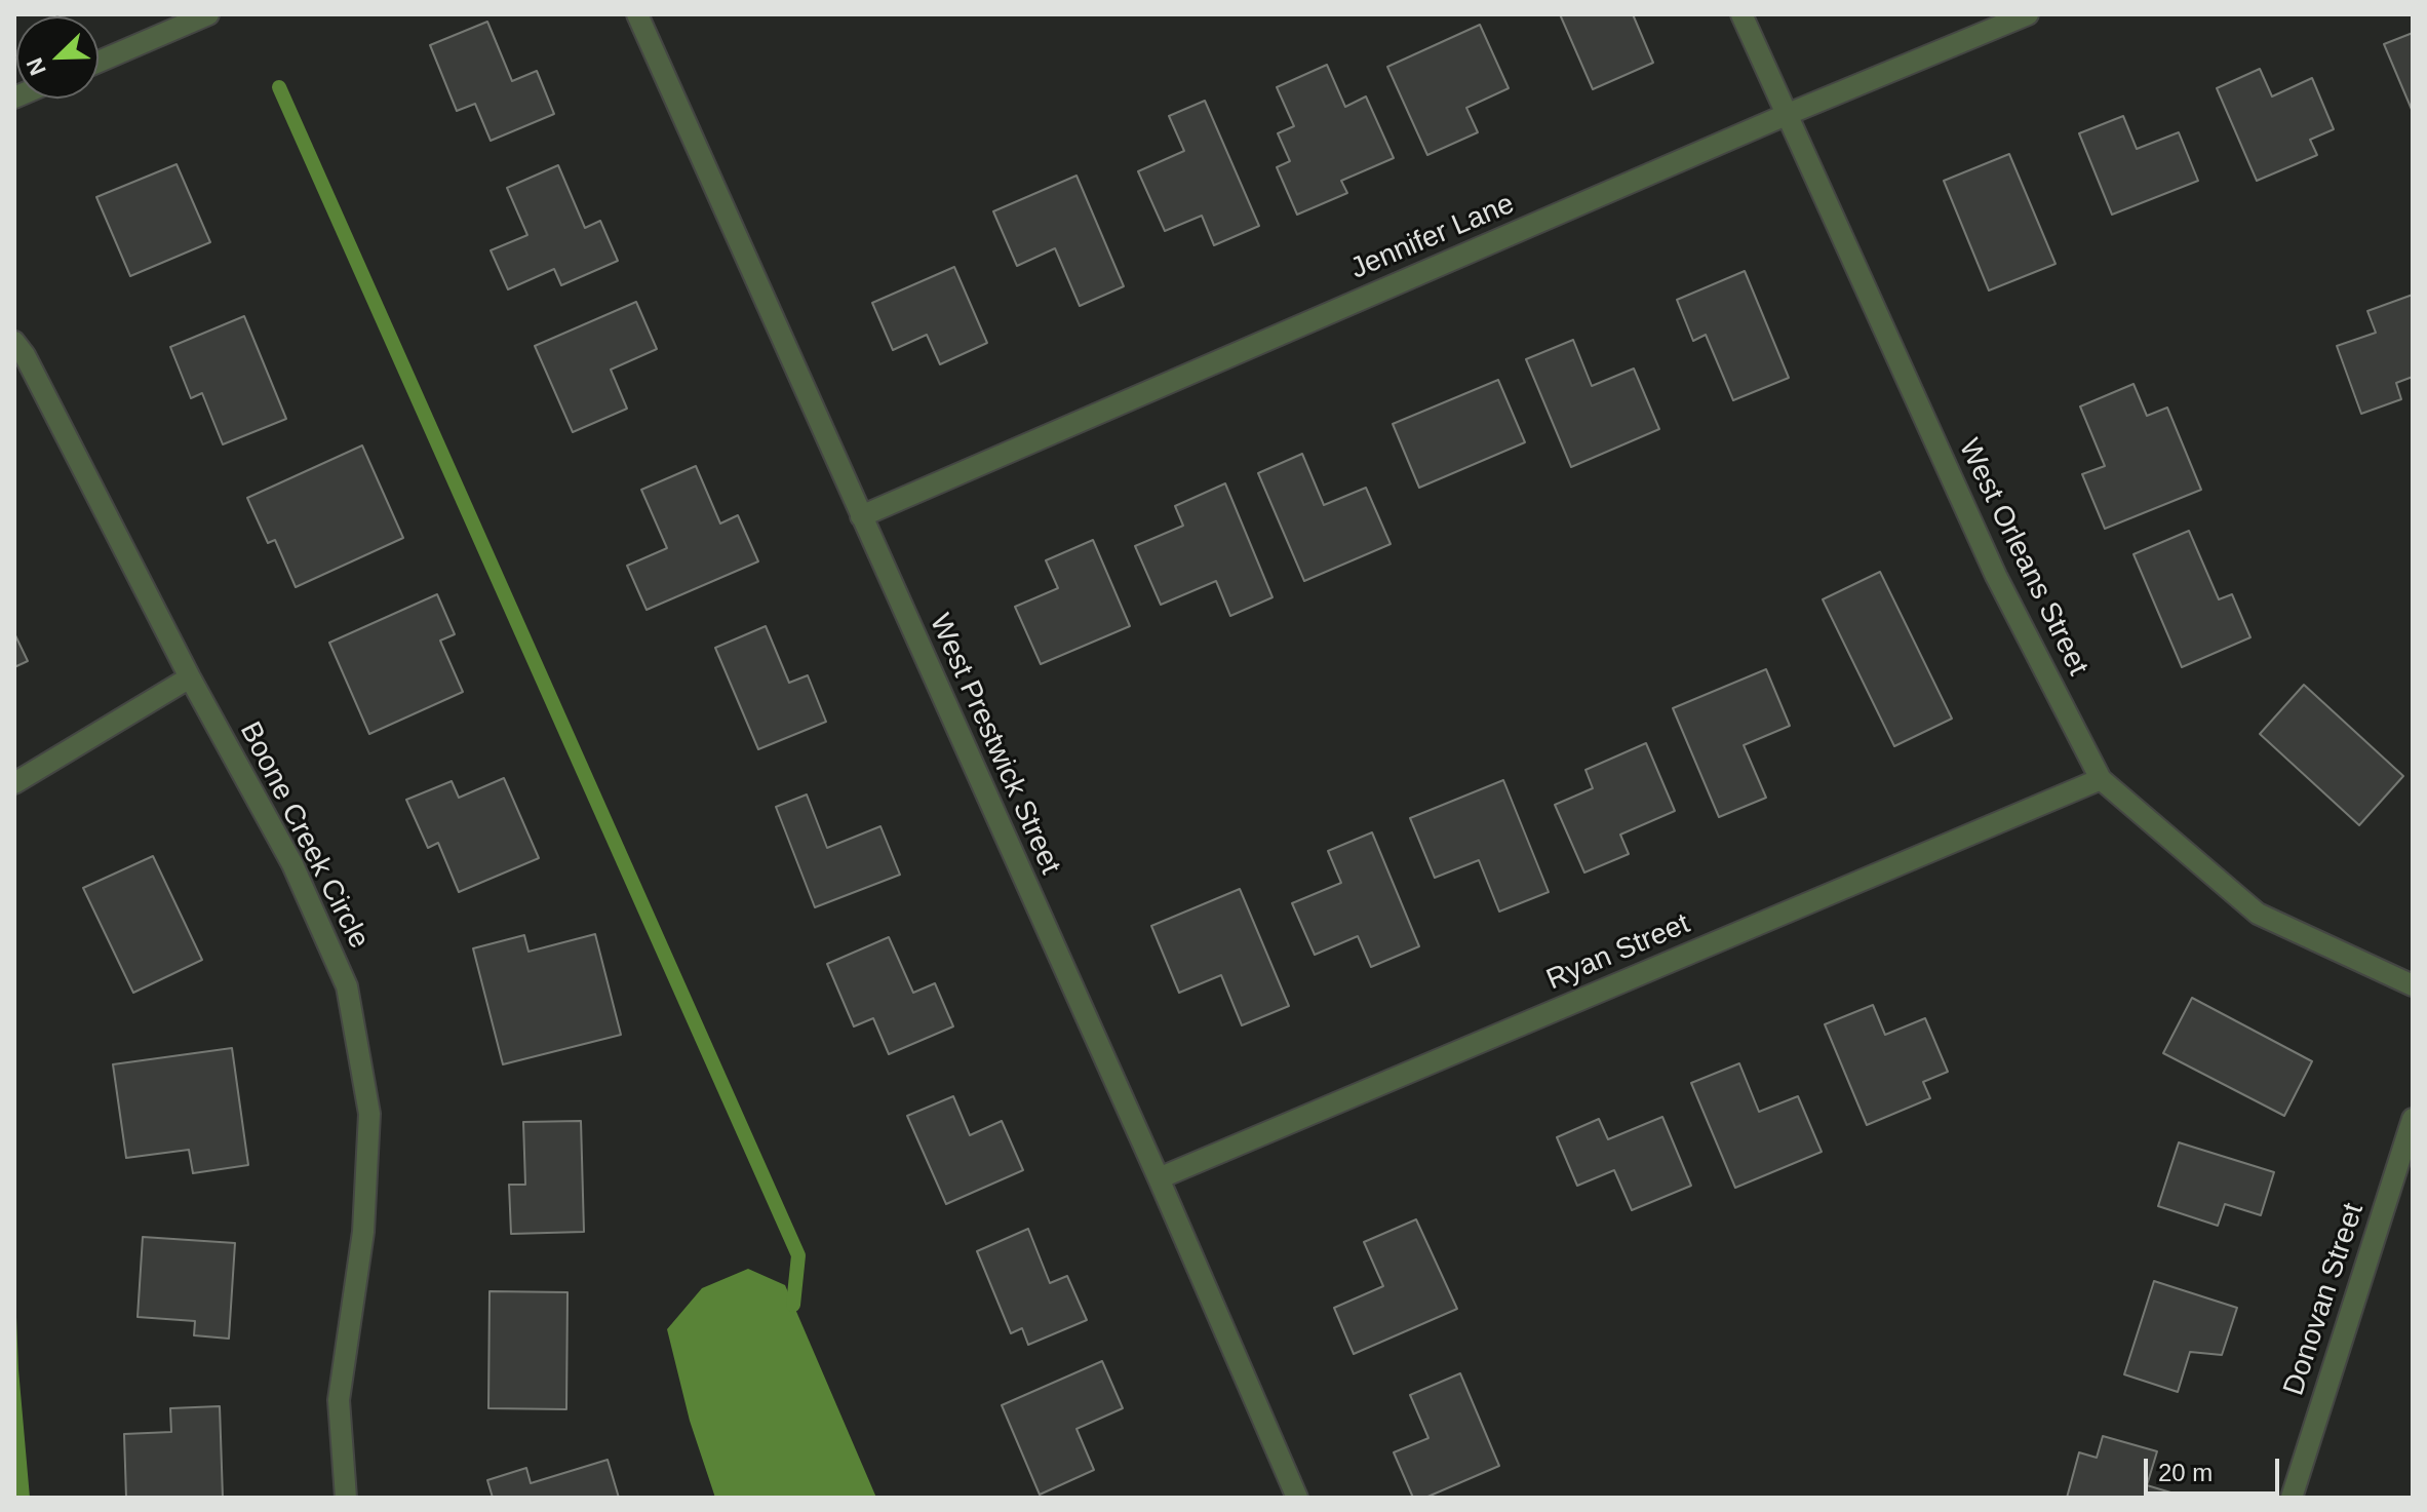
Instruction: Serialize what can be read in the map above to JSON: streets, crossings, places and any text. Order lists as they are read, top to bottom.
{
  "streets": {
    "street": [
      "Jennifer Lane",
      "West Orleans Street",
      "West Prestwick Street",
      "Boone Creek Circle",
      "Ryan Street",
      "Donovan Street"
    ]
  },
  "crossings": [
    ["Jennifer Lane", "West Orleans Street"],
    ["Jennifer Lane", "West Prestwick Street"],
    ["West Orleans Street", "Ryan Street"],
    ["West Prestwick Street", "Ryan Street"]
  ],
  "scale_bar": "20 m",
  "north": "bottom left"
}
